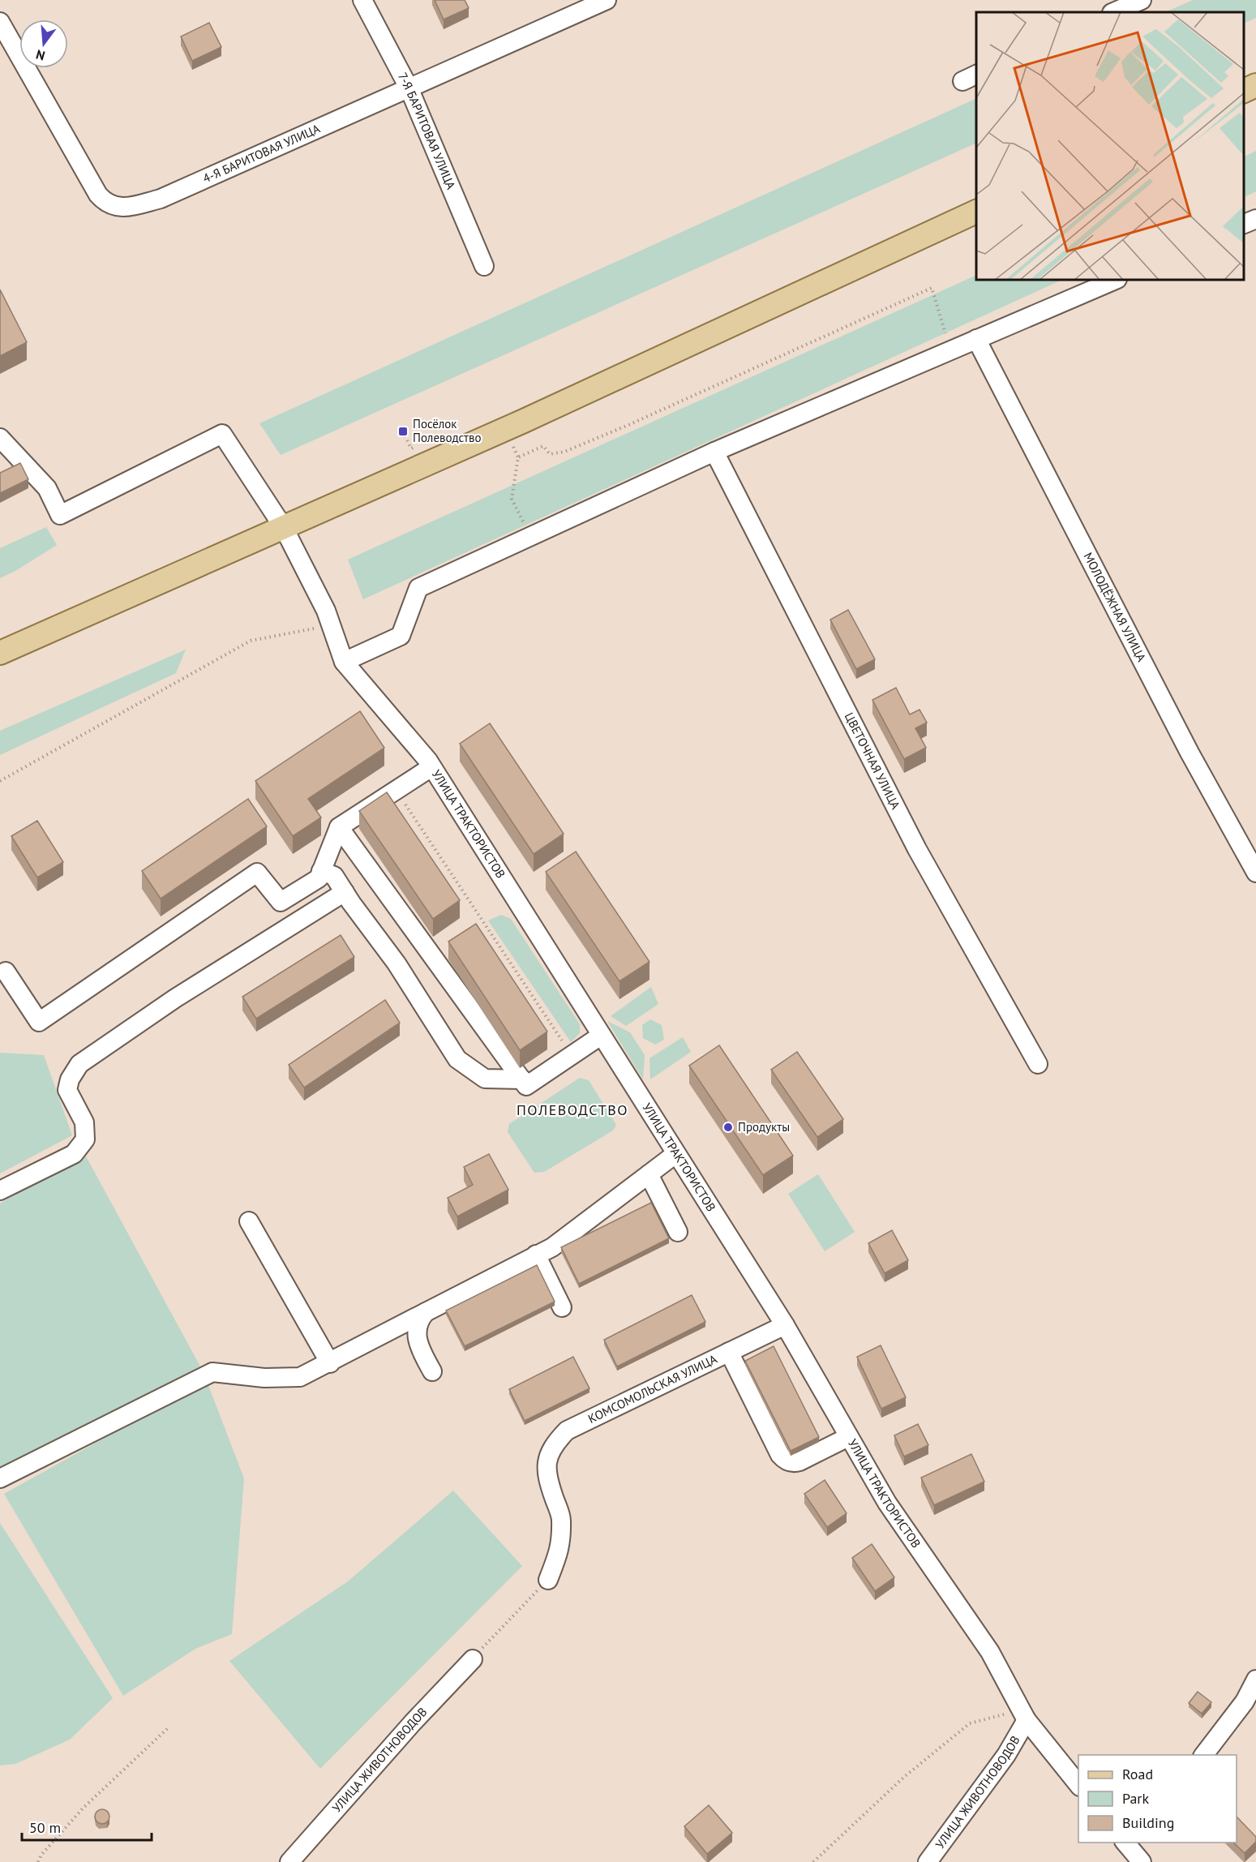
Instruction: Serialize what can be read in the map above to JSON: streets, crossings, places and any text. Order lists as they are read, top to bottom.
{
  "streets": {
    "street": [
      "7-Я БАРИТОВАЯ УЛИЦА",
      "4-Я БАРИТОВАЯ УЛИЦА",
      "МОЛОДЁЖНАЯ УЛИЦА",
      "ЦВЕТОЧНАЯ УЛИЦА",
      "УЛИЦА ТРАКТОРИСТОВ",
      "КОМСОМОЛЬСКАЯ УЛИЦА",
      "УЛИЦА ЖИВОТНОВОДОВ"
    ]
  },
  "crossings": [
    ["7-Я БАРИТОВАЯ УЛИЦА", "4-Я БАРИТОВАЯ УЛИЦА"],
    ["УЛИЦА ТРАКТОРИСТОВ", "КОМСОМОЛЬСКАЯ УЛИЦА"],
    ["УЛИЦА ТРАКТОРИСТОВ", "УЛИЦА ЖИВОТНОВОДОВ"]
  ],
  "districts": ["ПОЛЕВОДСТВО"],
  "places": {
    "transit": ["Посёлок Полеводство"],
    "other": ["Продукты"]
  },
  "legend": ["Road", "Park", "Building"],
  "scale_bar": "50 m",
  "north": "bottom"
}
